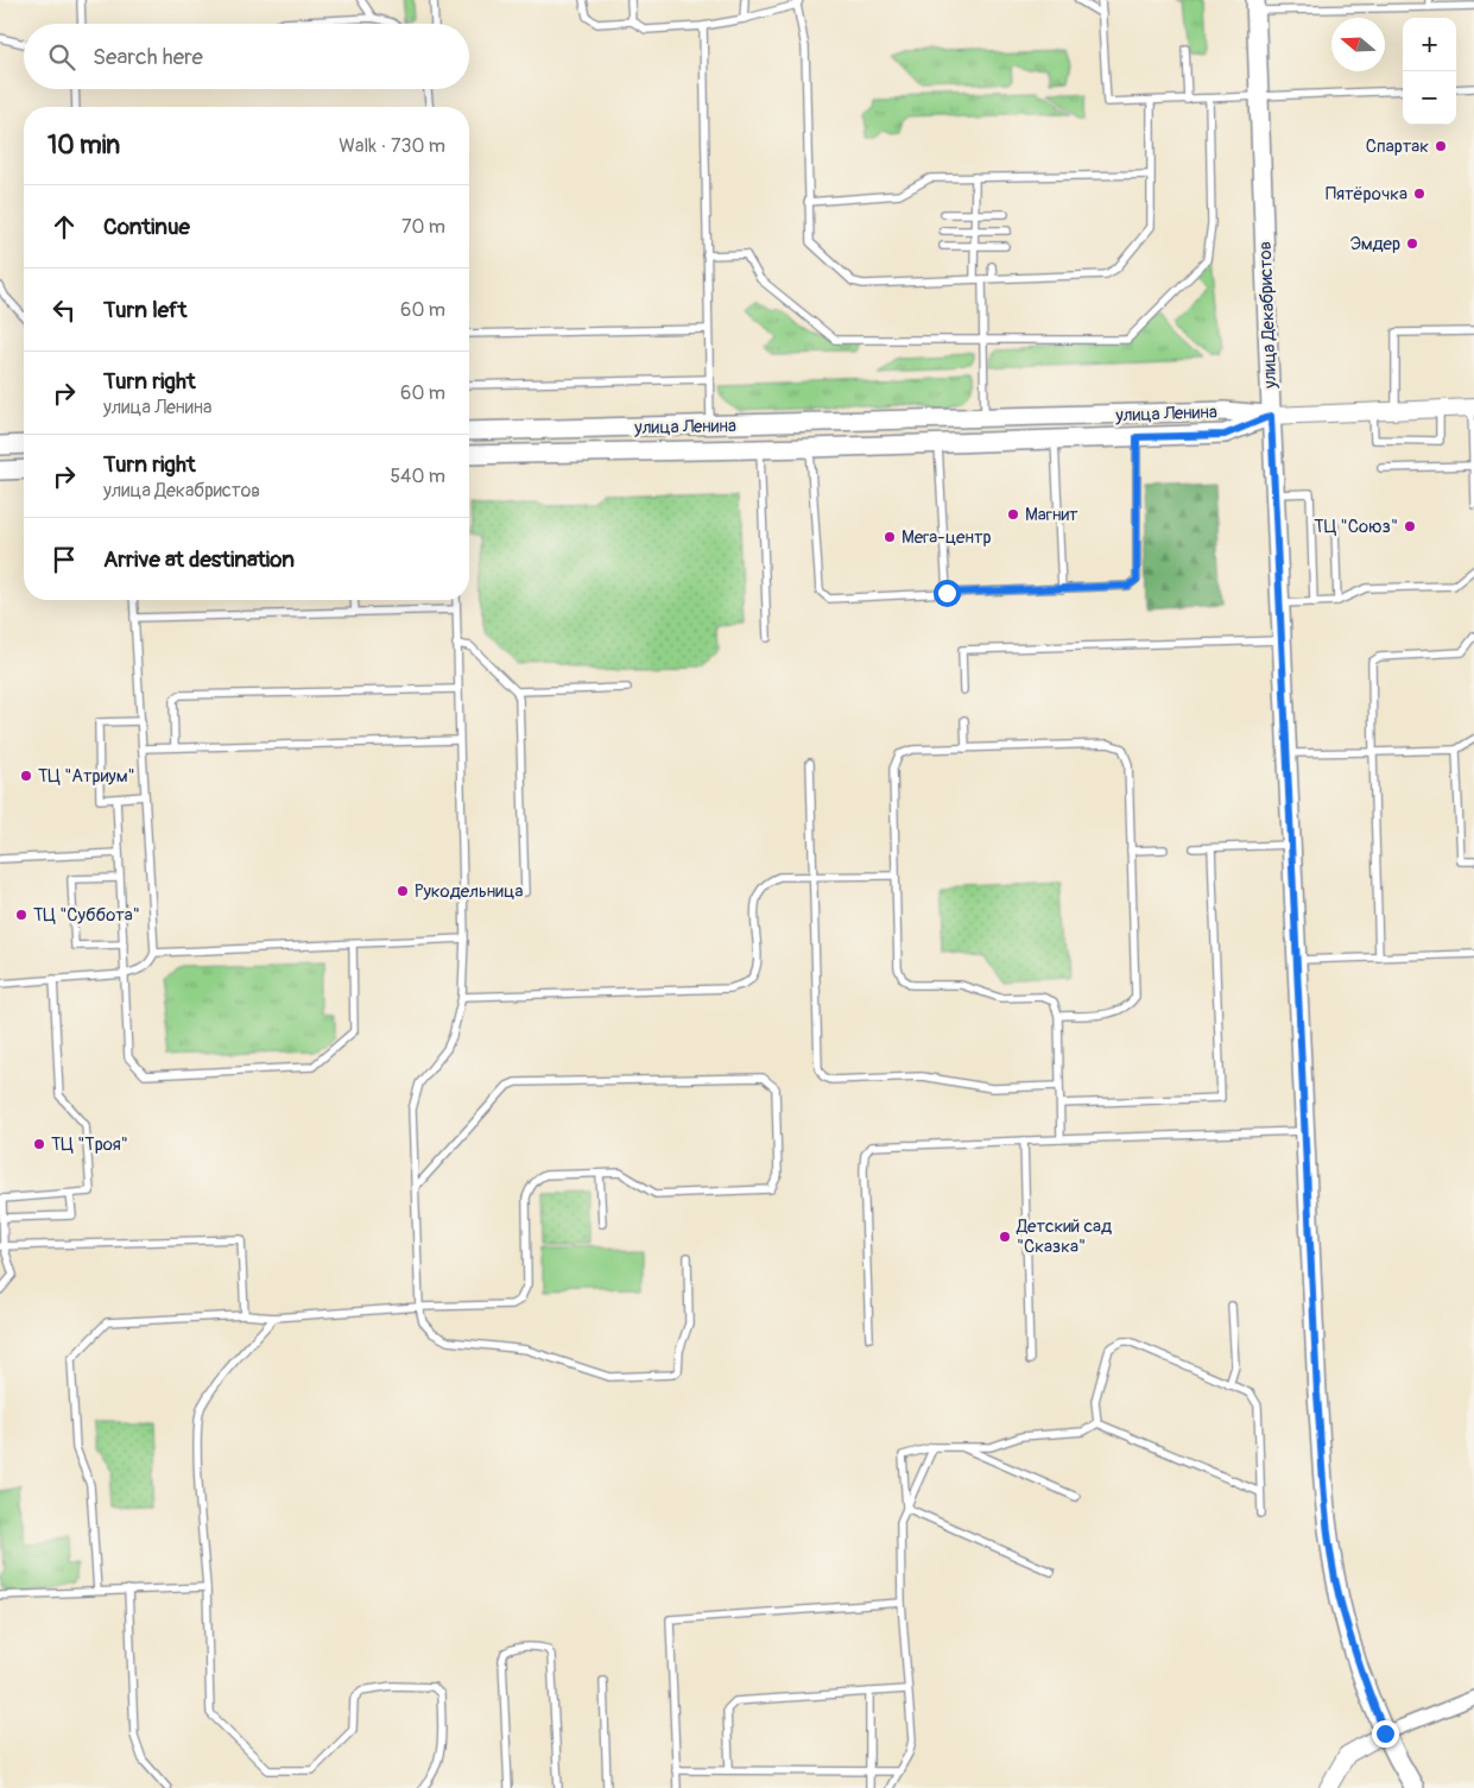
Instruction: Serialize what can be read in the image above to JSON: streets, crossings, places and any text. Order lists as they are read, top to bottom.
{
  "streets": {
    "main road": ["улица Декабристов", "улица Ленина"]
  },
  "crossings": [
    ["улица Декабристов", "улица Ленина"]
  ],
  "places": [
    "Спартак",
    "Пятёрочка",
    "Эмдер",
    "Магнит",
    "ТЦ \"Союз\"",
    "Мега-центр",
    "ТЦ \"Атриум\"",
    "Рукодельница",
    "ТЦ \"Суббота\"",
    "ТЦ \"Троя\"",
    "Детский сад \"Сказка\""
  ],
  "north": "left",
  "page": {
    "map_buttons": ["+", "−"],
    "search": "Search here",
    "heading": ["10 min", "Walk · 730 m"],
    "list": [
      ["Continue", "70 m"],
      ["Turn left", "60 m"],
      ["Turn right", "улица Ленина", "60 m"],
      ["Turn right", "улица Декабристов", "540 m"],
      "Arrive at destination"
    ]
  }
}
